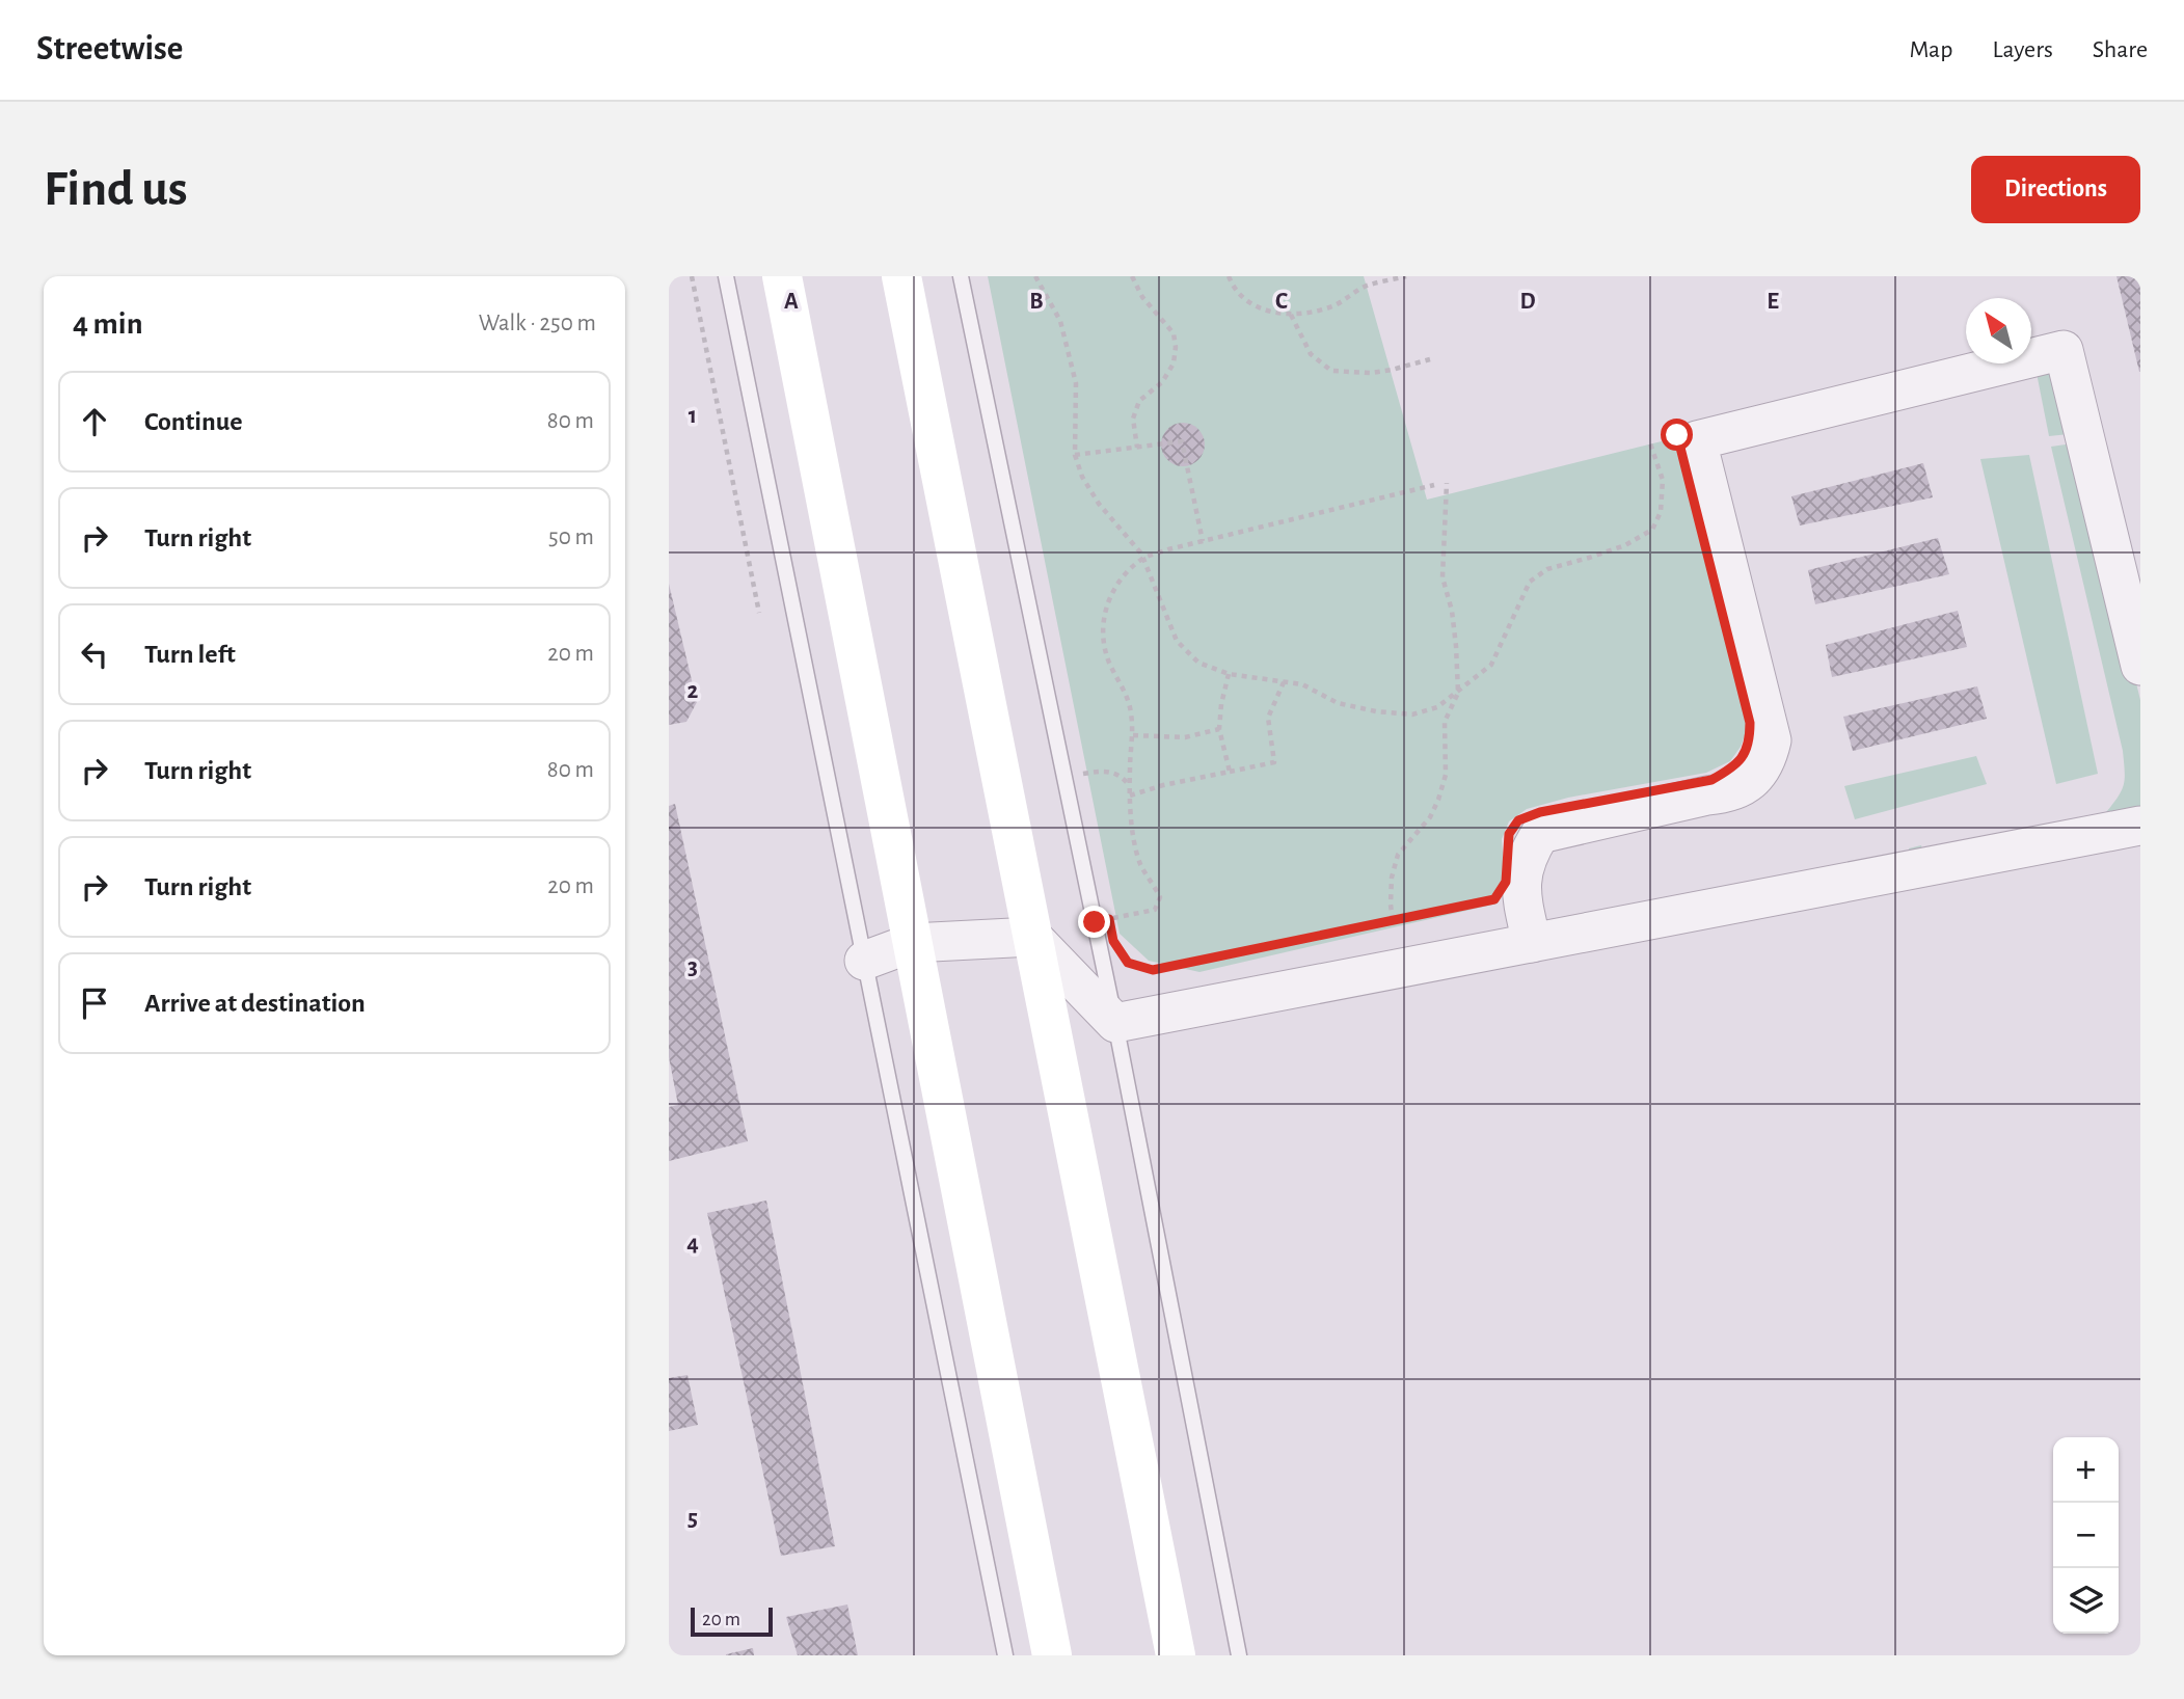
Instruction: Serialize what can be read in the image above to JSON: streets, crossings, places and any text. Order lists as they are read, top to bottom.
{
  "scale_bar": "20 m",
  "north": "top left",
  "page": {
    "header": "Streetwise",
    "nav": ["Map", "Layers", "Share"],
    "buttons": "Directions",
    "title": "Find us",
    "heading": ["4 min", "Walk · 250 m"],
    "list": [
      ["Continue", "80 m"],
      ["Turn right", "50 m"],
      ["Turn left", "20 m"],
      ["Turn right", "80 m"],
      ["Turn right", "20 m"],
      "Arrive at destination"
    ],
    "map_buttons": ["+", "−"],
    "scale": "20 m"
  },
  "grid": {
    "columns": [
      "A",
      "B",
      "C",
      "D",
      "E"
    ],
    "rows": [
      "1",
      "2",
      "3",
      "4",
      "5"
    ]
  }
}
